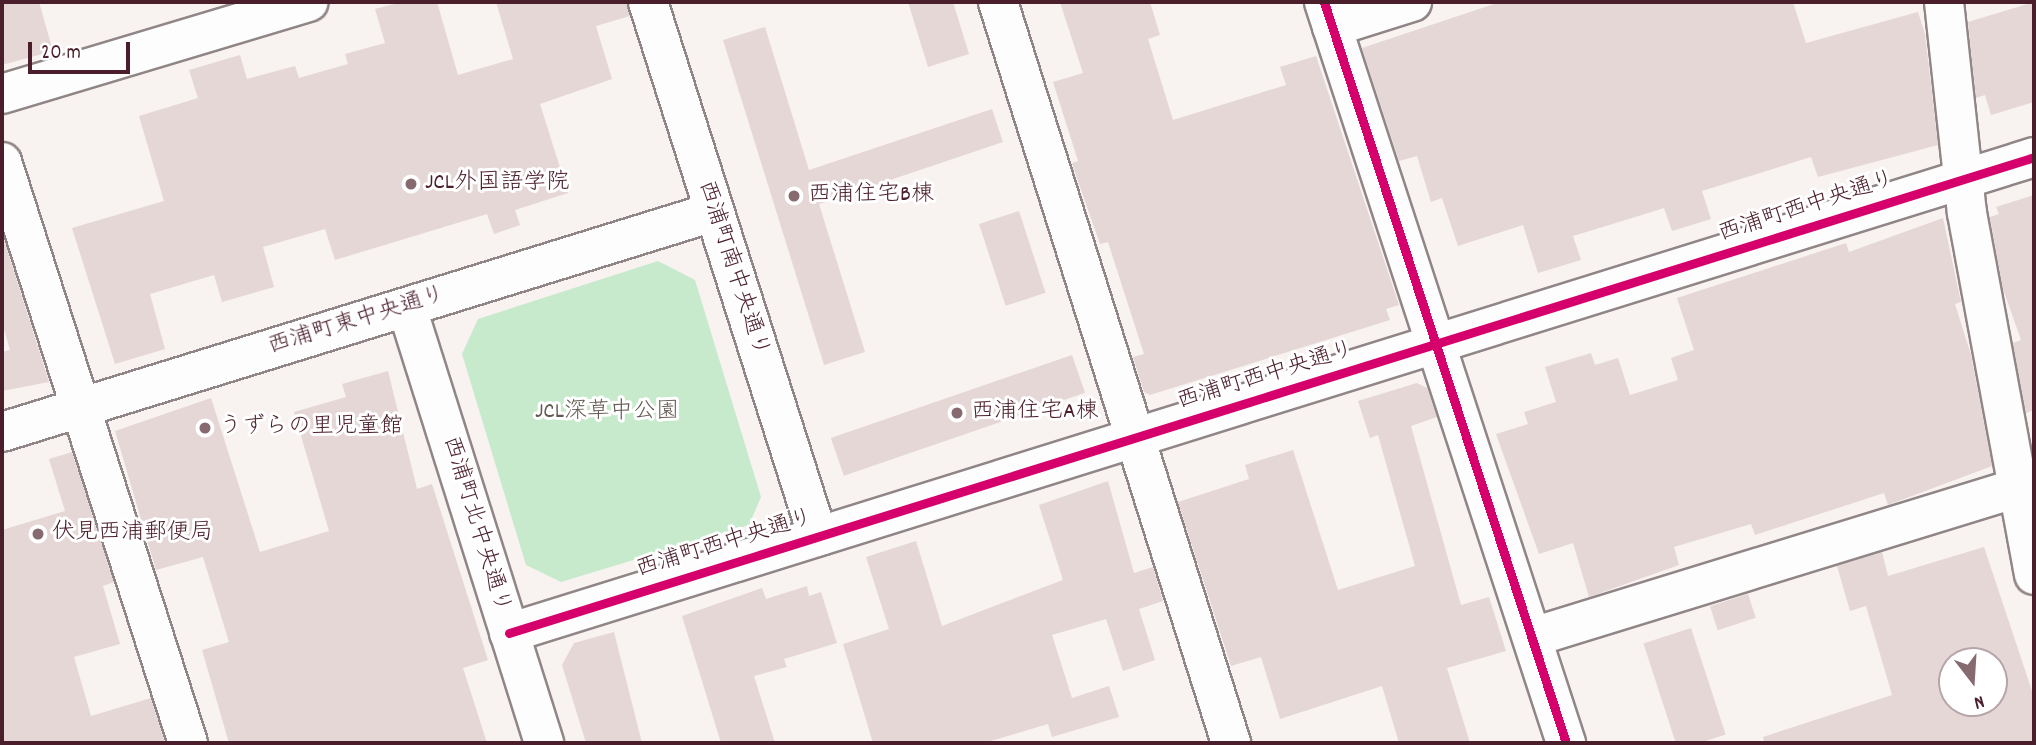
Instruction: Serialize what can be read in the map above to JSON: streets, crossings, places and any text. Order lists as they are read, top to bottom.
{
  "streets": {
    "street": [
      "西浦町西中央通り",
      "西浦町南中央通り",
      "西浦町東中央通り",
      "西浦町北中央通り"
    ]
  },
  "crossings": [
    ["西浦町西中央通り", "西浦町南中央通り"],
    ["西浦町西中央通り", "西浦町北中央通り"],
    ["西浦町南中央通り", "西浦町東中央通り"],
    ["西浦町東中央通り", "西浦町北中央通り"]
  ],
  "parks": ["JCL深草中公園"],
  "places": [
    "JCL外国語学院",
    "西浦住宅B棟",
    "西浦住宅A棟",
    "うずらの里児童館",
    "伏見西浦郵便局"
  ],
  "scale_bar": "20 m",
  "north": "bottom"
}
